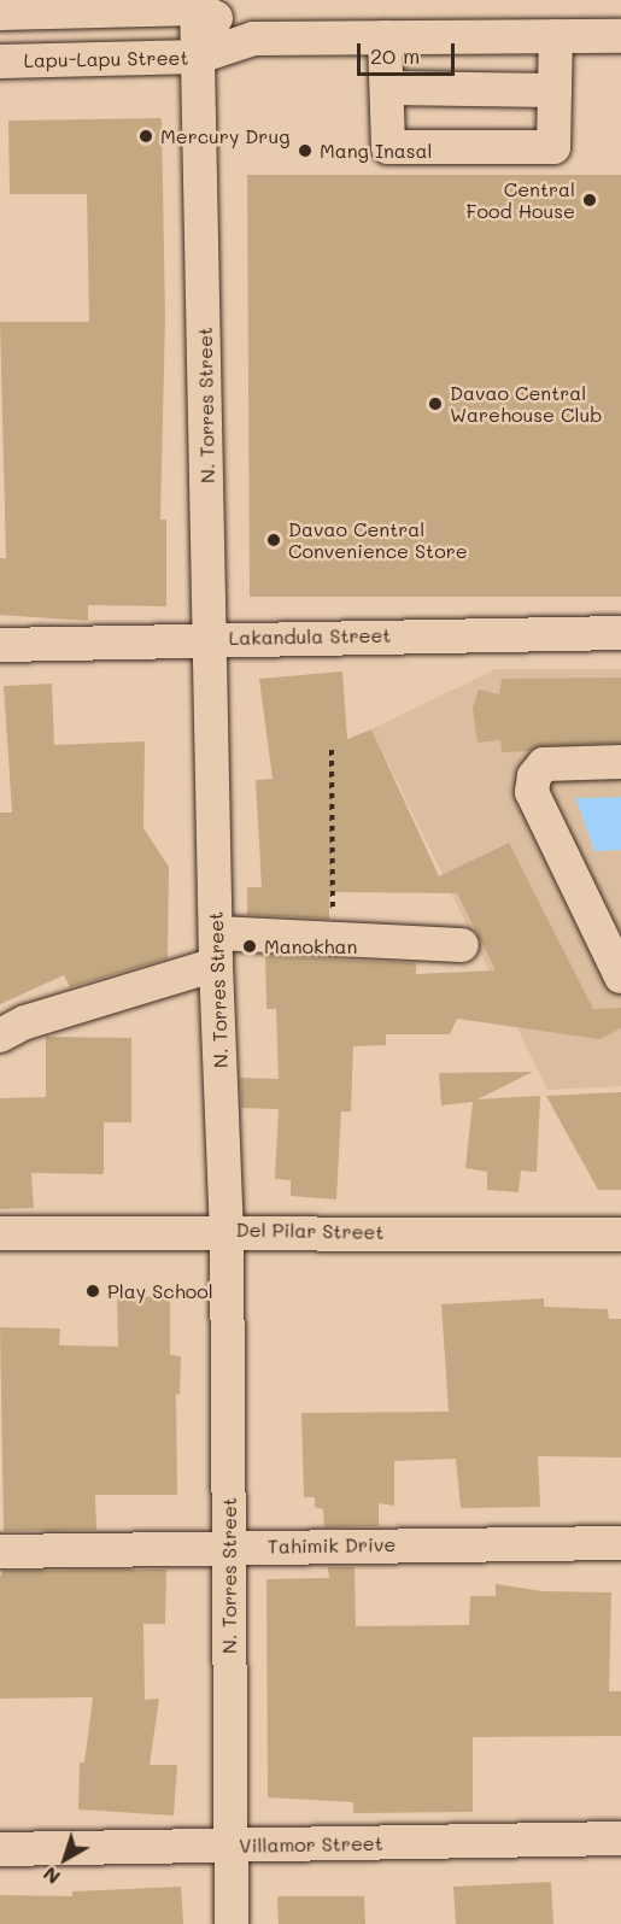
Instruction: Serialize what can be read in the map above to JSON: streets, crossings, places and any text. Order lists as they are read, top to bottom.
{
  "streets": {
    "street": [
      "Lapu-Lapu Street",
      "N. Torres Street",
      "Lakandula Street",
      "Del Pilar Street",
      "Tahimik Drive",
      "Villamor Street"
    ]
  },
  "crossings": [
    ["Lapu-Lapu Street", "N. Torres Street"],
    ["N. Torres Street", "Lakandula Street"],
    ["N. Torres Street", "Del Pilar Street"],
    ["N. Torres Street", "Tahimik Drive"],
    ["N. Torres Street", "Villamor Street"]
  ],
  "places": [
    "Mercury Drug",
    "Mang Inasal",
    "Central Food House",
    "Davao Central Warehouse Club",
    "Davao Central Convenience Store",
    "Manokhan",
    "Play School"
  ],
  "scale_bar": "20 m",
  "north": "bottom left"
}
